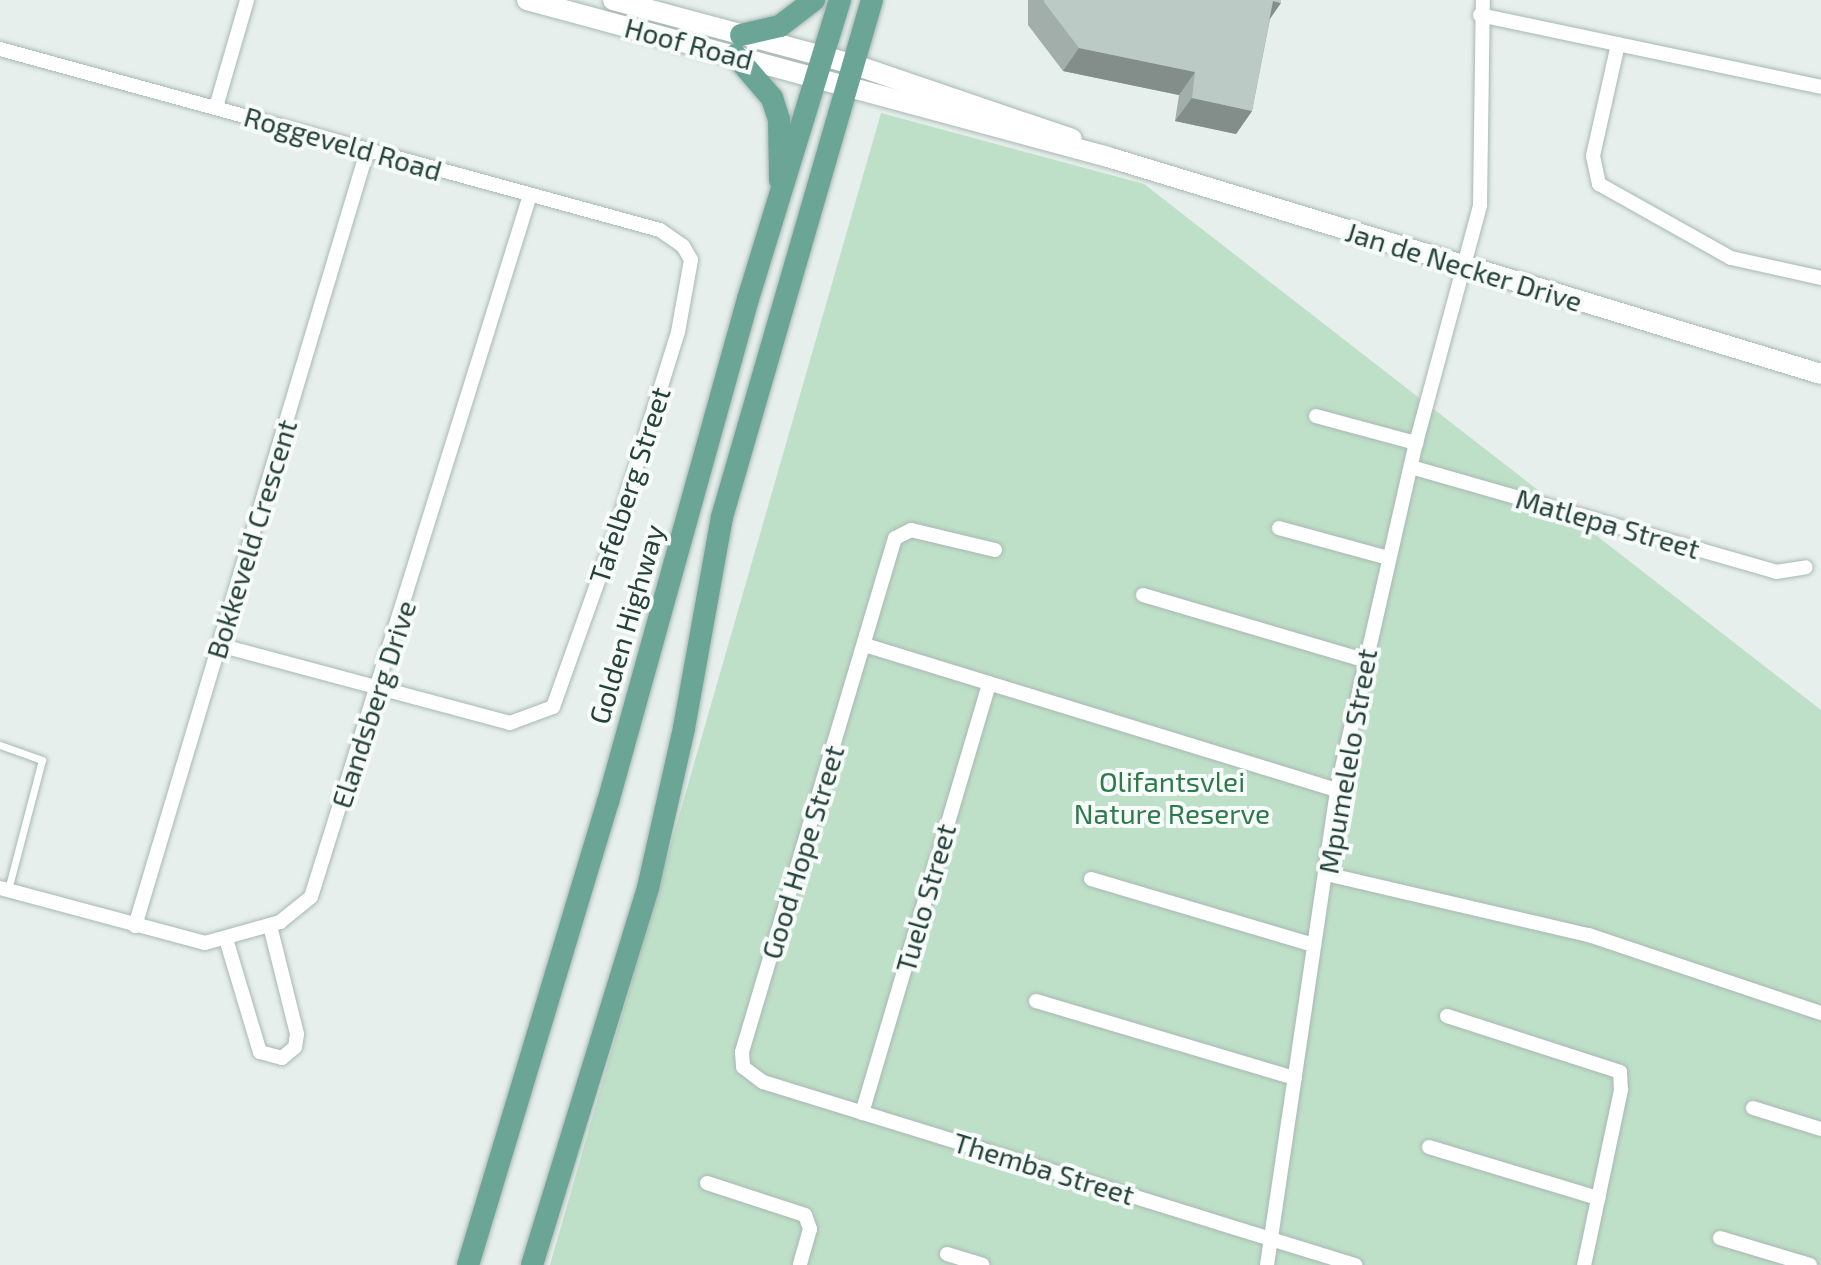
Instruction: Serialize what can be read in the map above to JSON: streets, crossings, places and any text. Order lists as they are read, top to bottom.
{
  "streets": {
    "main road": ["Hoof Road", "Jan de Necker Drive", "Golden Highway"],
    "street": [
      "Roggeveld Road",
      "Tafelberg Street",
      "Matlepa Street",
      "Bokkeveld Crescent",
      "Elandsberg Drive",
      "Mpumelelo Street",
      "Good Hope Street",
      "Tuelo Street",
      "Themba Street"
    ]
  },
  "crossings": [
    ["Hoof Road", "Jan de Necker Drive"],
    ["Hoof Road", "Golden Highway"],
    ["Roggeveld Road", "Tafelberg Street"],
    ["Roggeveld Road", "Bokkeveld Crescent"],
    ["Roggeveld Road", "Elandsberg Drive"],
    ["Jan de Necker Drive", "Mpumelelo Street"],
    ["Tafelberg Street", "Elandsberg Drive"],
    ["Matlepa Street", "Mpumelelo Street"],
    ["Bokkeveld Crescent", "Elandsberg Drive"],
    ["Mpumelelo Street", "Themba Street"],
    ["Good Hope Street", "Themba Street"],
    ["Tuelo Street", "Themba Street"]
  ],
  "parks": ["Olifantsvlei Nature Reserve"]
}
